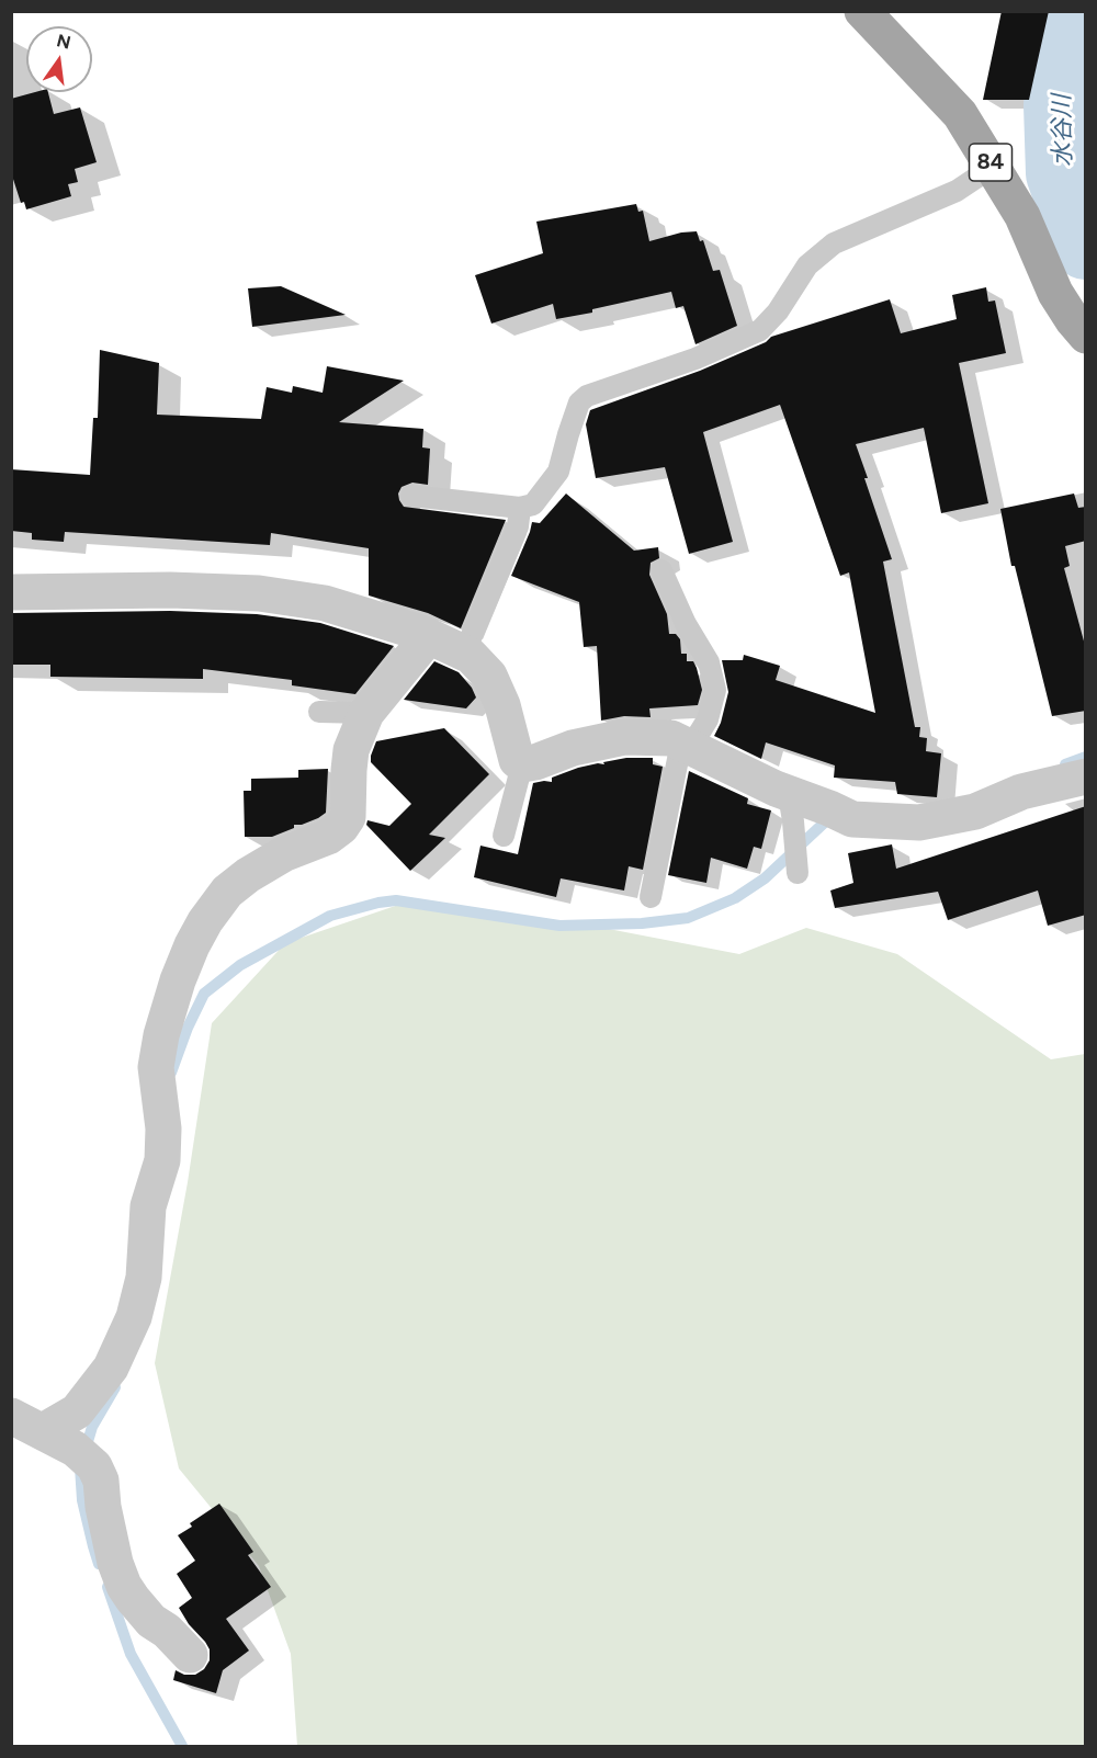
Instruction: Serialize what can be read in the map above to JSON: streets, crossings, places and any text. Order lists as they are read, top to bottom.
{
  "streets": {
    "main road": ["84"]
  },
  "water": ["水谷川"],
  "north": "top"
}
